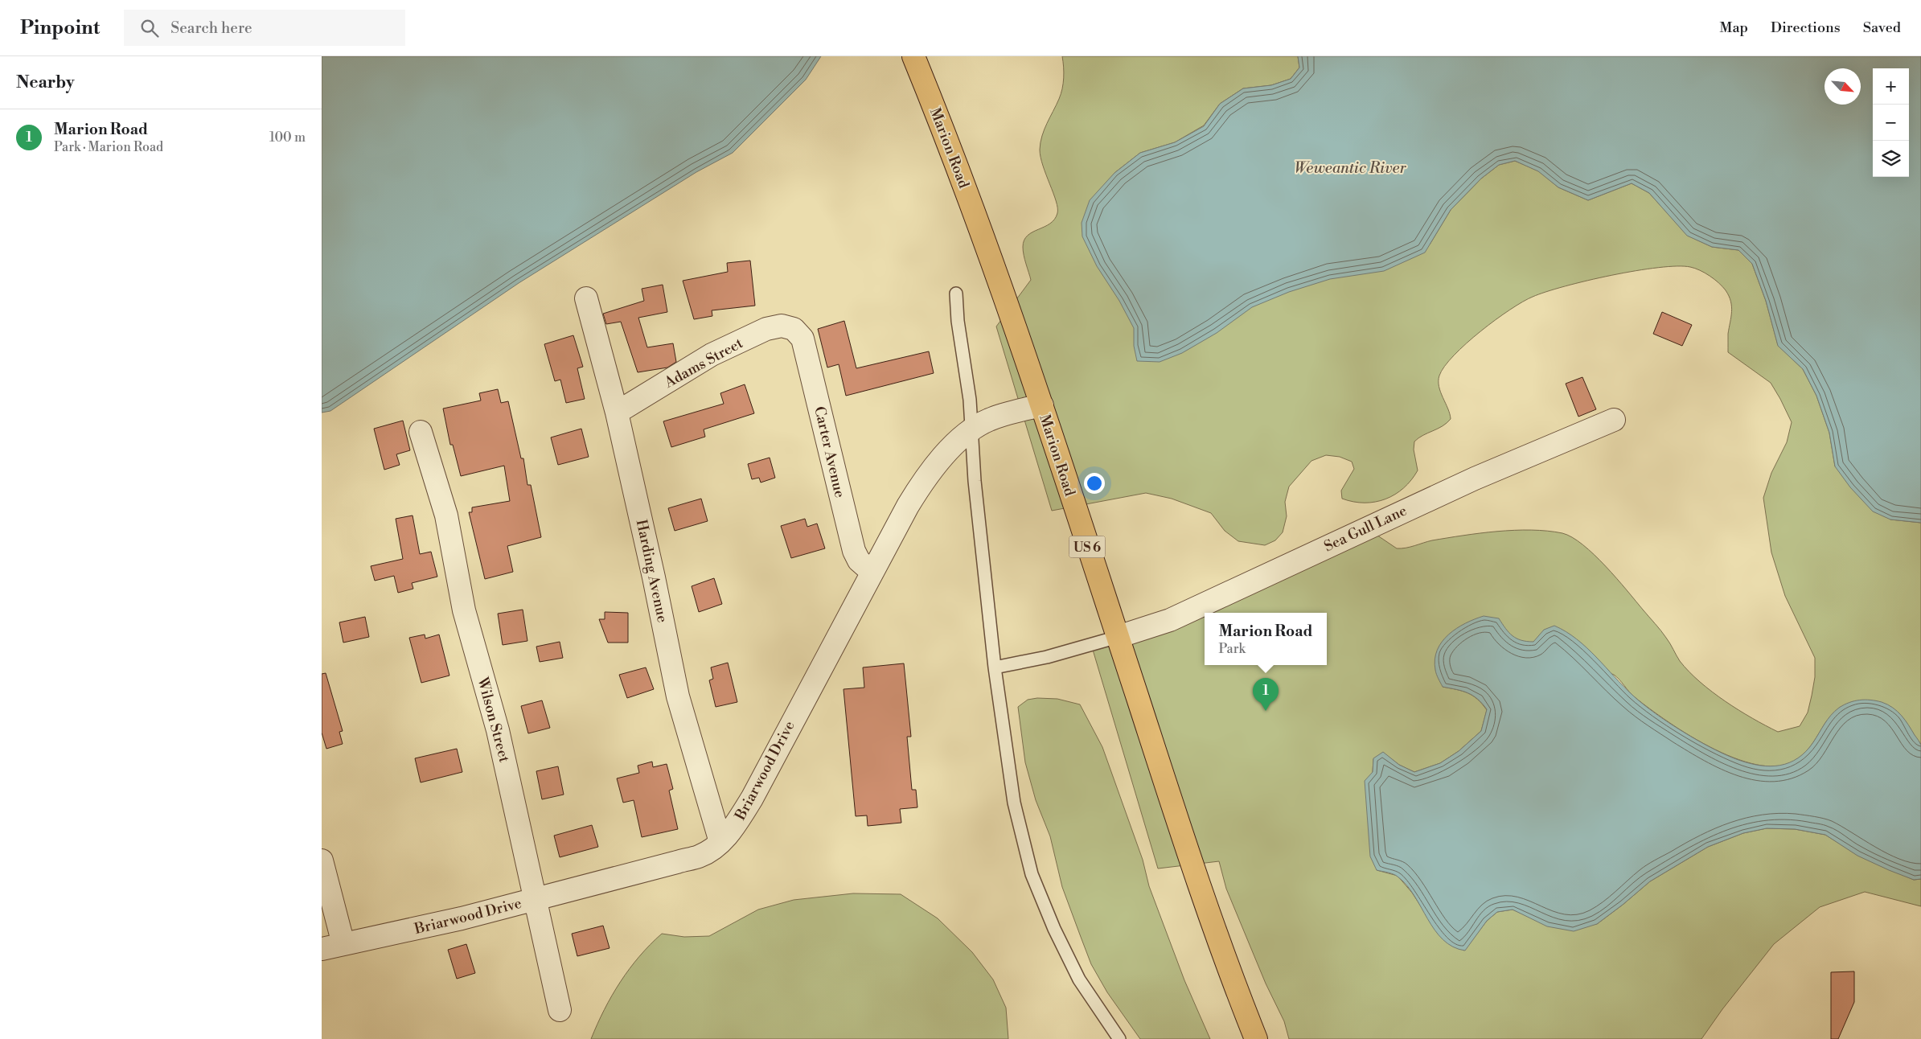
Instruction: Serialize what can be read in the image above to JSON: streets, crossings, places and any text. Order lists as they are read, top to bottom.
{
  "streets": {
    "main road": ["Marion Road", "US 6"],
    "street": [
      "Adams Street",
      "Carter Avenue",
      "Sea Gull Lane",
      "Harding Avenue",
      "Wilson Street",
      "Briarwood Drive"
    ]
  },
  "crossings": [
    ["Marion Road", "Sea Gull Lane"],
    ["Marion Road", "Briarwood Drive"],
    ["Adams Street", "Carter Avenue"],
    ["Adams Street", "Harding Avenue"],
    ["Carter Avenue", "Briarwood Drive"],
    ["Harding Avenue", "Briarwood Drive"],
    ["Wilson Street", "Briarwood Drive"]
  ],
  "water": ["Weweantic River"],
  "north": "bottom right",
  "page": {
    "header": "Pinpoint",
    "search": "Search here",
    "nav": ["Map", "Directions", "Saved"],
    "heading": "Nearby",
    "map_buttons": ["+", "−"],
    "list": [
      {
        "mark": "1",
        "name": "Marion Road",
        "note": "Park · Marion Road",
        "value": "100 m"
      }
    ],
    "popup": ["Marion Road", "Park"],
    "pins": "1"
  }
}
